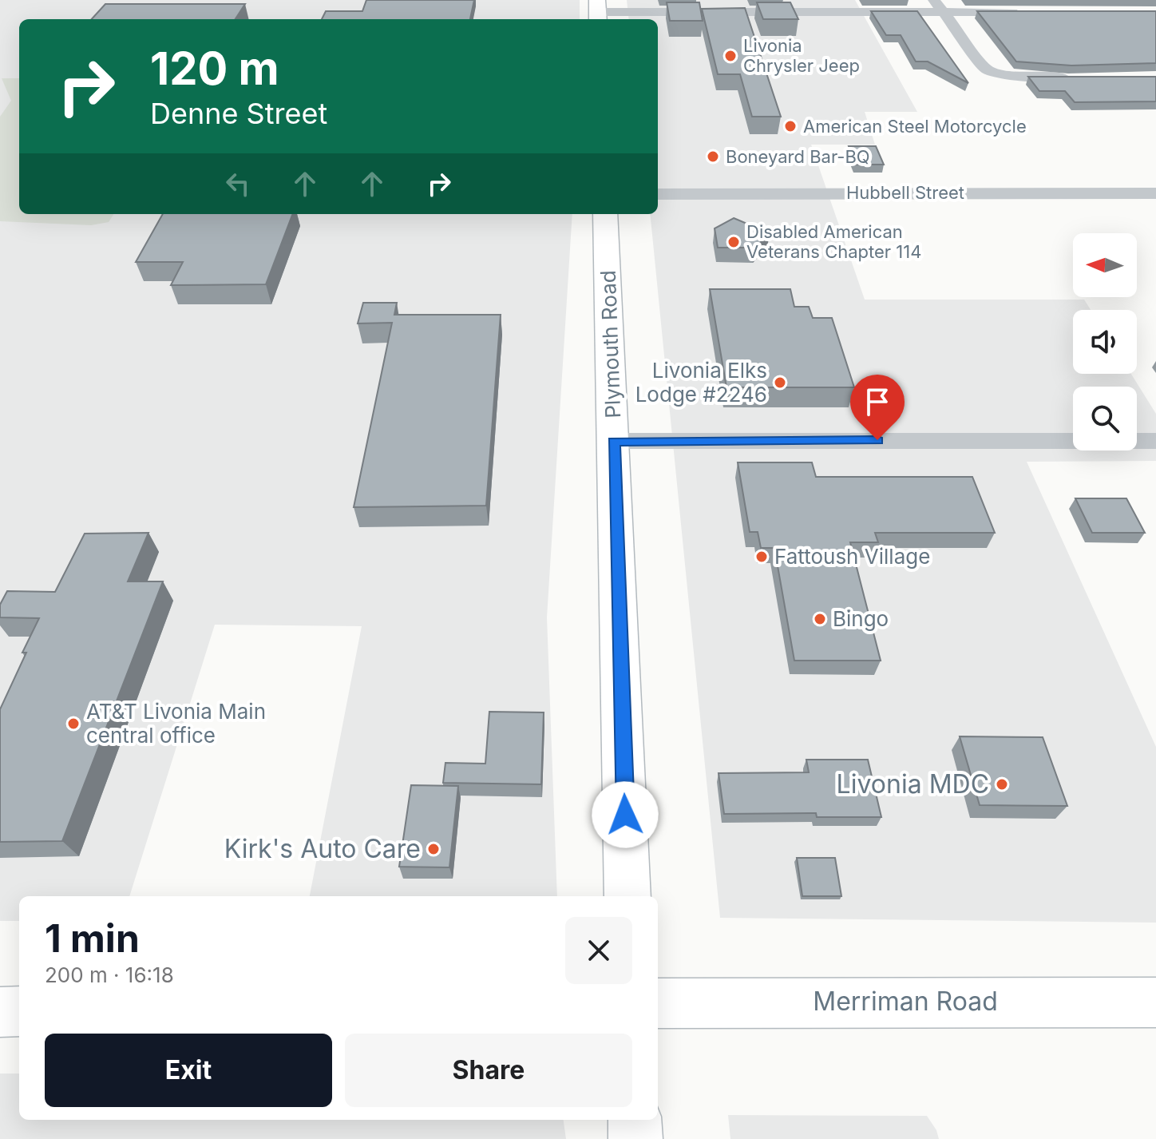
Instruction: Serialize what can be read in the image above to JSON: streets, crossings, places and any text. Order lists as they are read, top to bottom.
{
  "streets": {
    "main road": ["Plymouth Road", "Merriman Road"],
    "street": ["Hubbell Street"]
  },
  "places": [
    "Livonia Chrysler Jeep",
    "American Steel Motorcycle",
    "Boneyard Bar-BQ",
    "Disabled American Veterans Chapter 114",
    "Livonia Elks Lodge #2246",
    "Fattoush Village",
    "Bingo",
    "AT&T Livonia Main central office",
    "Livonia MDC",
    "Kirk's Auto Care"
  ],
  "north": "left",
  "page": {
    "turn": ["120 m", "Denne Street"],
    "heading": ["1 min", "200 m · 16:18"],
    "buttons": ["Exit", "Share"]
  }
}
